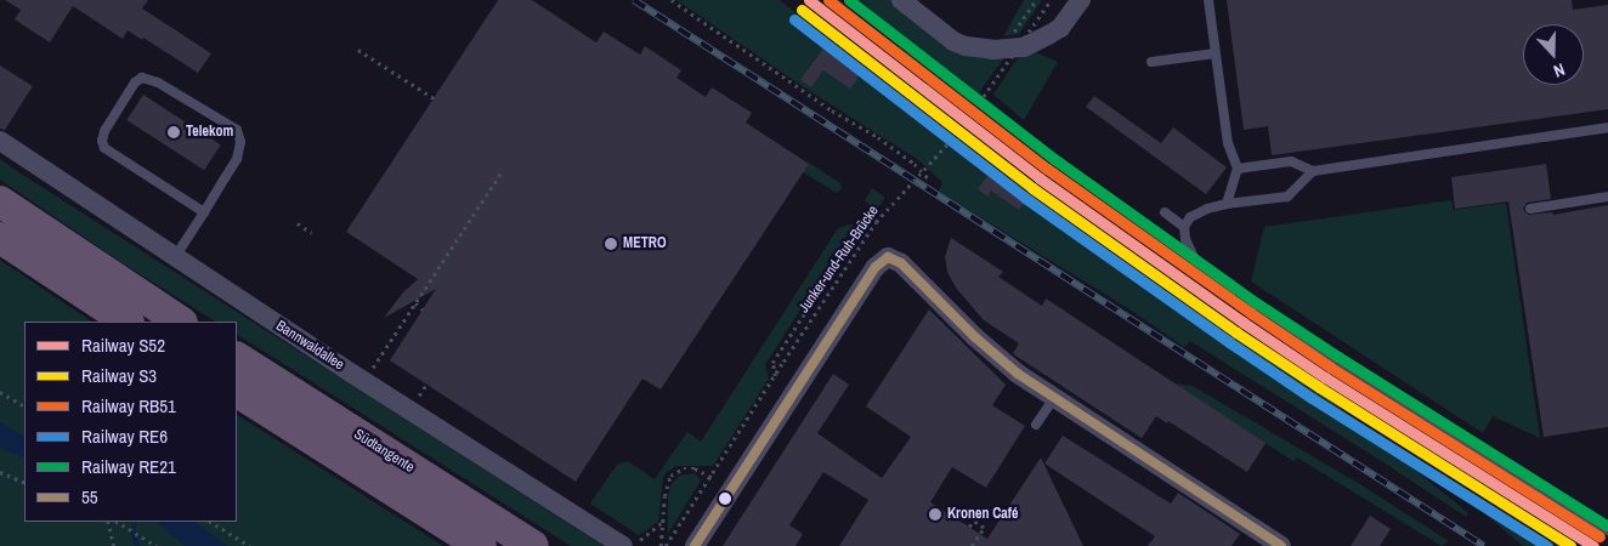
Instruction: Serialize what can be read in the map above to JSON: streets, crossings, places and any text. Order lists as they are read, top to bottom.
{
  "streets": {
    "highway": ["Südtangente"],
    "street": ["Bannwaldallee"],
    "path": ["Junker-und-Ruh-Brücke"]
  },
  "places": ["Telekom", "METRO", "Kronen Café"],
  "lines": [
    "rail line S52",
    "rail line RB51",
    "rail line RE21",
    "rail line S3",
    "rail line RE6",
    "transit line 55"
  ],
  "legend": [
    "Railway S52",
    "Railway S3",
    "Railway RB51",
    "Railway RE6",
    "Railway RE21",
    "55"
  ],
  "north": "bottom"
}
